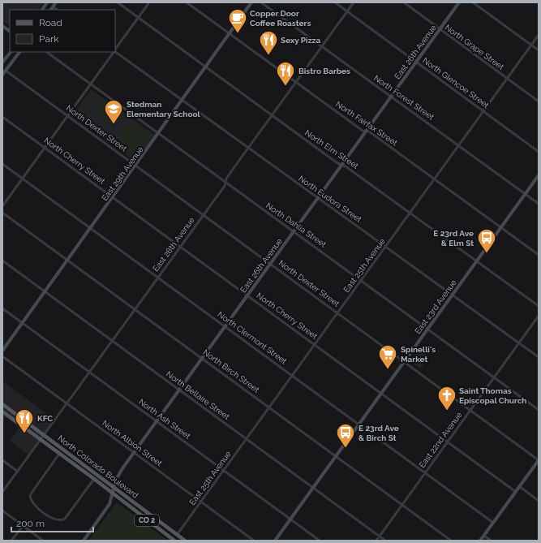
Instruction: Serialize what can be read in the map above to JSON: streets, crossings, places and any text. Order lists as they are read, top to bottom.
{
  "streets": {
    "main road": ["North Colorado Boulevard", "CO 2"],
    "street": [
      "North Grape Street",
      "East 26th Avenue",
      "North Glencoe Street",
      "North Forest Street",
      "North Fairfax Street",
      "North Dexter Street",
      "North Elm Street",
      "North Cherry Street",
      "East 29th Avenue",
      "North Eudora Street",
      "North Dahlia Street",
      "East 28th Avenue",
      "East 25th Avenue",
      "East 23rd Avenue",
      "North Clermont Street",
      "North Birch Street",
      "North Bellaire Street",
      "North Ash Street",
      "East 22nd Avenue",
      "North Albion Street"
    ]
  },
  "crossings": [
    ["North Grape Street", "East 26th Avenue"],
    ["North Grape Street", "East 25th Avenue"],
    ["East 26th Avenue", "North Glencoe Street"],
    ["East 26th Avenue", "North Forest Street"],
    ["East 26th Avenue", "North Fairfax Street"],
    ["East 26th Avenue", "North Dexter Street"],
    ["East 26th Avenue", "North Elm Street"],
    ["East 26th Avenue", "North Cherry Street"],
    ["East 26th Avenue", "North Eudora Street"],
    ["East 26th Avenue", "North Dahlia Street"],
    ["East 26th Avenue", "North Clermont Street"],
    ["East 26th Avenue", "North Birch Street"],
    ["East 26th Avenue", "North Bellaire Street"],
    ["East 26th Avenue", "North Ash Street"],
    ["East 26th Avenue", "North Albion Street"],
    ["East 26th Avenue", "North Colorado Boulevard"],
    ["North Glencoe Street", "East 28th Avenue"],
    ["North Glencoe Street", "East 25th Avenue"],
    ["North Forest Street", "East 28th Avenue"],
    ["North Forest Street", "East 25th Avenue"],
    ["North Forest Street", "East 23rd Avenue"],
    ["North Fairfax Street", "East 29th Avenue"],
    ["North Fairfax Street", "East 28th Avenue"],
    ["North Fairfax Street", "East 25th Avenue"],
    ["North Fairfax Street", "East 23rd Avenue"],
    ["North Dexter Street", "East 29th Avenue"],
    ["North Dexter Street", "East 28th Avenue"],
    ["North Dexter Street", "East 25th Avenue"],
    ["North Dexter Street", "East 23rd Avenue"],
    ["North Dexter Street", "East 22nd Avenue"],
    ["North Elm Street", "East 29th Avenue"],
    ["North Elm Street", "East 28th Avenue"],
    ["North Elm Street", "East 25th Avenue"],
    ["North Elm Street", "East 23rd Avenue"],
    ["North Cherry Street", "East 29th Avenue"],
    ["North Cherry Street", "East 28th Avenue"],
    ["North Cherry Street", "East 25th Avenue"],
    ["North Cherry Street", "East 23rd Avenue"],
    ["North Cherry Street", "East 22nd Avenue"],
    ["East 29th Avenue", "North Eudora Street"],
    ["East 29th Avenue", "North Dahlia Street"],
    ["East 29th Avenue", "North Clermont Street"],
    ["East 29th Avenue", "North Birch Street"],
    ["East 29th Avenue", "North Bellaire Street"],
    ["East 29th Avenue", "North Ash Street"],
    ["North Eudora Street", "East 28th Avenue"],
    ["North Eudora Street", "East 25th Avenue"],
    ["North Eudora Street", "East 23rd Avenue"],
    ["North Eudora Street", "East 22nd Avenue"],
    ["North Dahlia Street", "East 28th Avenue"],
    ["North Dahlia Street", "East 25th Avenue"],
    ["North Dahlia Street", "East 23rd Avenue"],
    ["North Dahlia Street", "East 22nd Avenue"],
    ["East 28th Avenue", "North Clermont Street"],
    ["East 28th Avenue", "North Birch Street"],
    ["East 28th Avenue", "North Bellaire Street"],
    ["East 28th Avenue", "North Ash Street"],
    ["East 28th Avenue", "North Albion Street"],
    ["East 28th Avenue", "North Colorado Boulevard"],
    ["East 25th Avenue", "North Clermont Street"],
    ["East 25th Avenue", "North Birch Street"],
    ["East 25th Avenue", "North Bellaire Street"],
    ["East 25th Avenue", "North Ash Street"],
    ["East 25th Avenue", "North Albion Street"],
    ["East 25th Avenue", "North Colorado Boulevard"],
    ["East 23rd Avenue", "North Clermont Street"],
    ["East 23rd Avenue", "North Birch Street"],
    ["East 23rd Avenue", "North Bellaire Street"],
    ["East 23rd Avenue", "North Ash Street"],
    ["North Clermont Street", "East 22nd Avenue"],
    ["North Birch Street", "East 22nd Avenue"],
    ["North Bellaire Street", "East 22nd Avenue"]
  ],
  "places": {
    "cafe": ["Copper Door Coffee Roasters"],
    "restaurant": ["Sexy Pizza", "Bistro Barbes", "KFC"],
    "school or university": ["Stedman Elementary School"],
    "bus stop": ["E 23rd Ave & Elm St", "E 23rd Ave & Birch St"],
    "supermarket": ["Spinelli's Market"],
    "church": ["Saint Thomas Episcopal Church"]
  },
  "legend": ["Road", "Park"],
  "scale_bar": "200 m"
}
